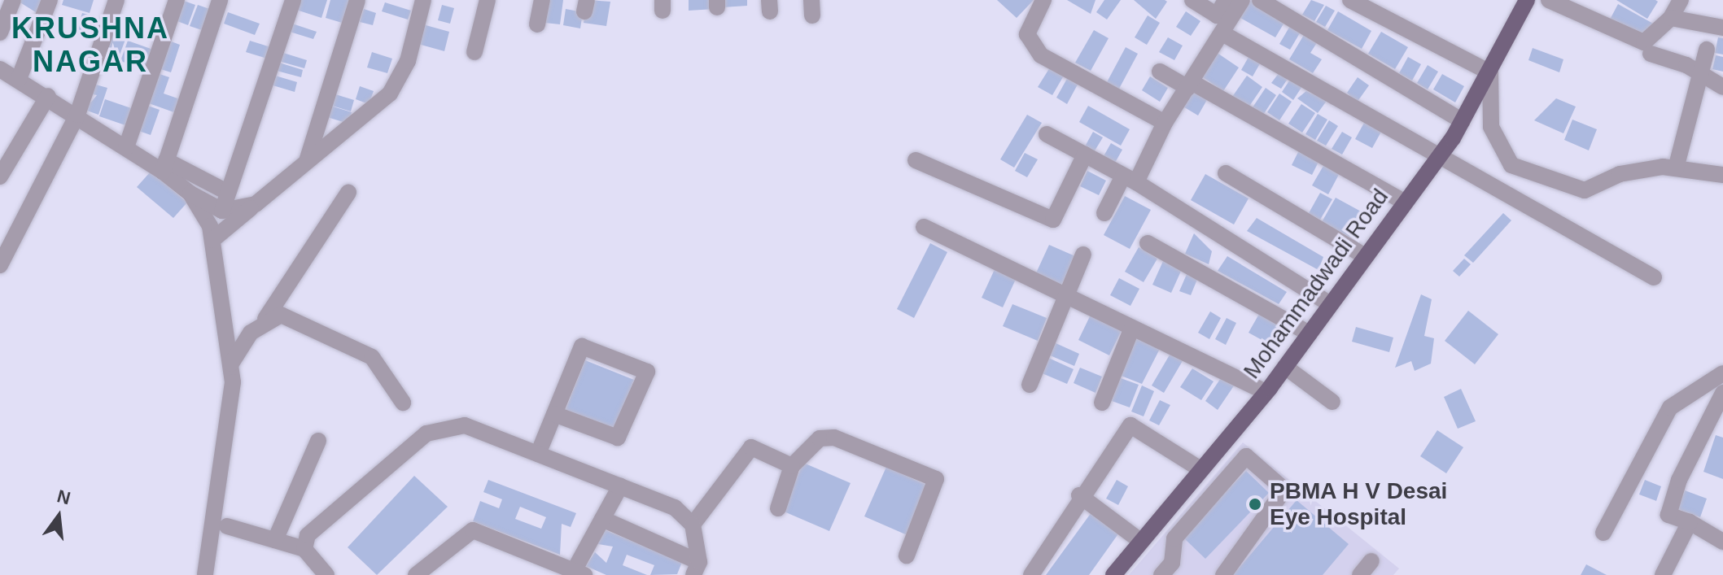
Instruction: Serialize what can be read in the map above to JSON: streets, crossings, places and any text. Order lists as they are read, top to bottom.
{
  "streets": {
    "main road": ["Mohammadwadi Road"]
  },
  "districts": ["KRUSHNA NAGAR"],
  "places": ["PBMA H V Desai Eye Hospital"],
  "north": "top"
}
